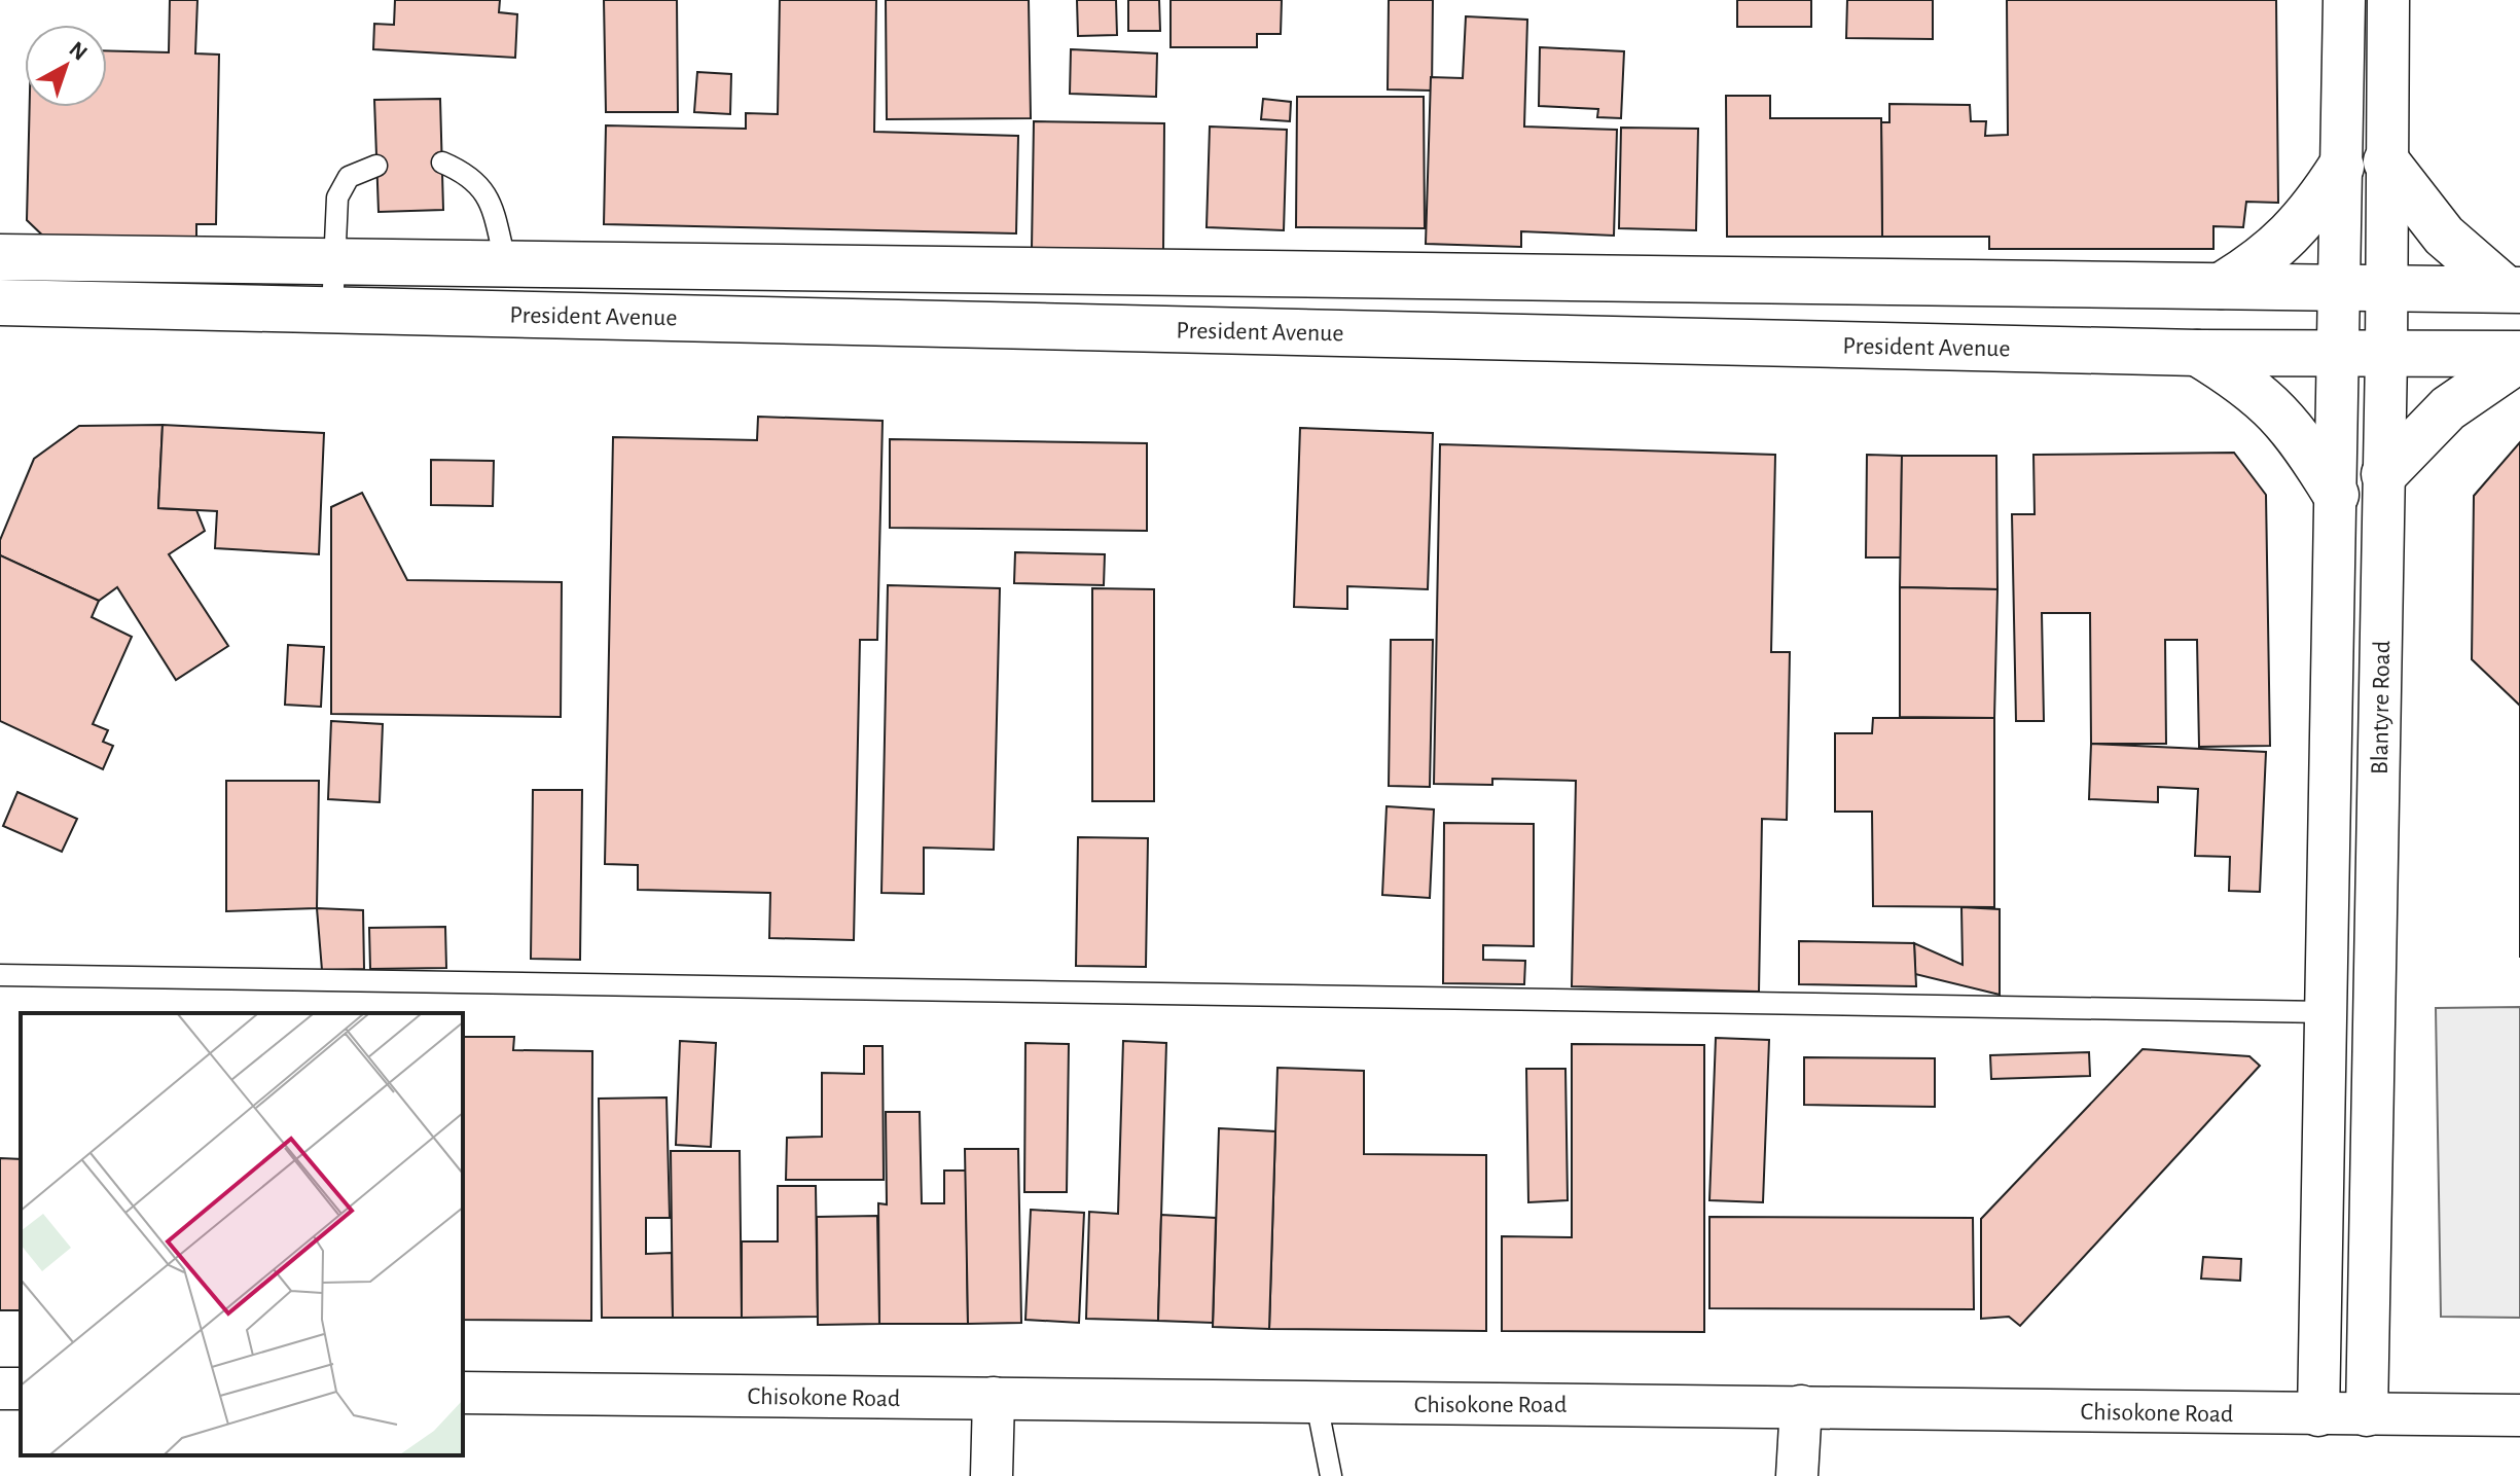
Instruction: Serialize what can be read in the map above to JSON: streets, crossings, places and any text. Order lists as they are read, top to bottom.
{
  "streets": {
    "main road": ["President Avenue"],
    "street": ["Blantyre Road", "Chisokone Road"]
  },
  "crossings": [
    ["President Avenue", "Blantyre Road"],
    ["Blantyre Road", "Chisokone Road"]
  ],
  "north": "top right"
}
